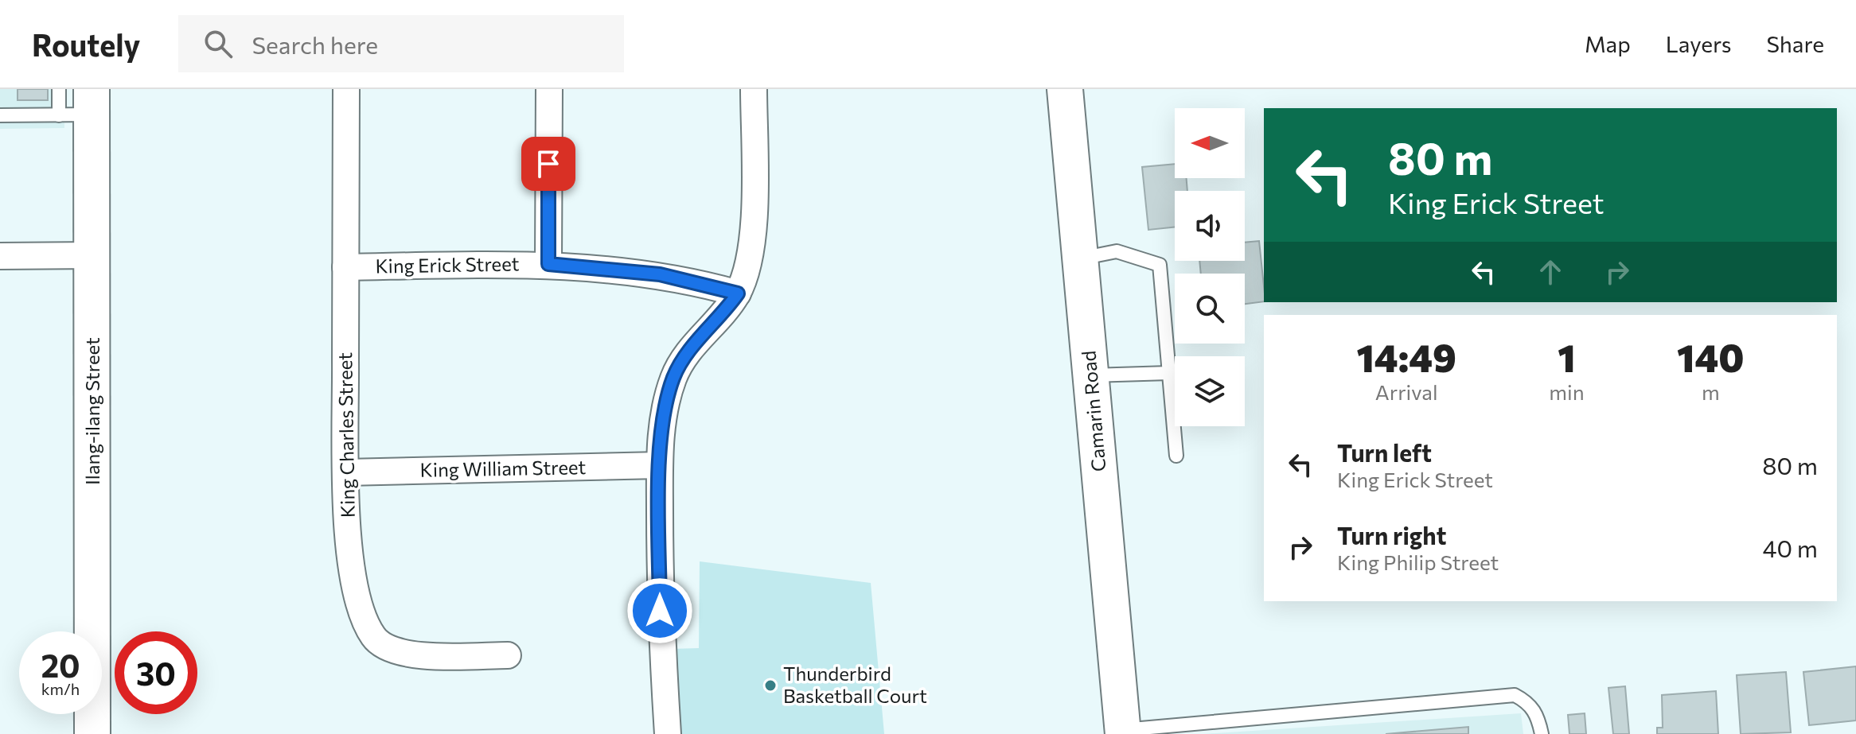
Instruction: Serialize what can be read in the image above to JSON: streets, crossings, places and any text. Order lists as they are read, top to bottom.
{
  "streets": {
    "main road": ["Ilang-ilang Street", "Camarin Road"],
    "street": ["King Erick Street", "King Charles Street", "King William Street"]
  },
  "crossings": [
    ["King Erick Street", "King Charles Street"],
    ["King Charles Street", "King William Street"]
  ],
  "places": ["Thunderbird Basketball Court"],
  "north": "left",
  "page": {
    "header": "Routely",
    "search": "Search here",
    "nav": ["Map", "Layers", "Share"],
    "turn": ["80 m", "King Erick Street"],
    "eta": [
      "14:49",
      "Arrival",
      "1",
      "min",
      "140",
      "m"
    ],
    "list": [
      {
        "name": "Turn left",
        "note": "King Erick Street",
        "value": "80 m"
      },
      {
        "name": "Turn right",
        "note": "King Philip Street",
        "value": "40 m"
      }
    ],
    "speed": "20 km/h",
    "limit": "30"
  }
}
